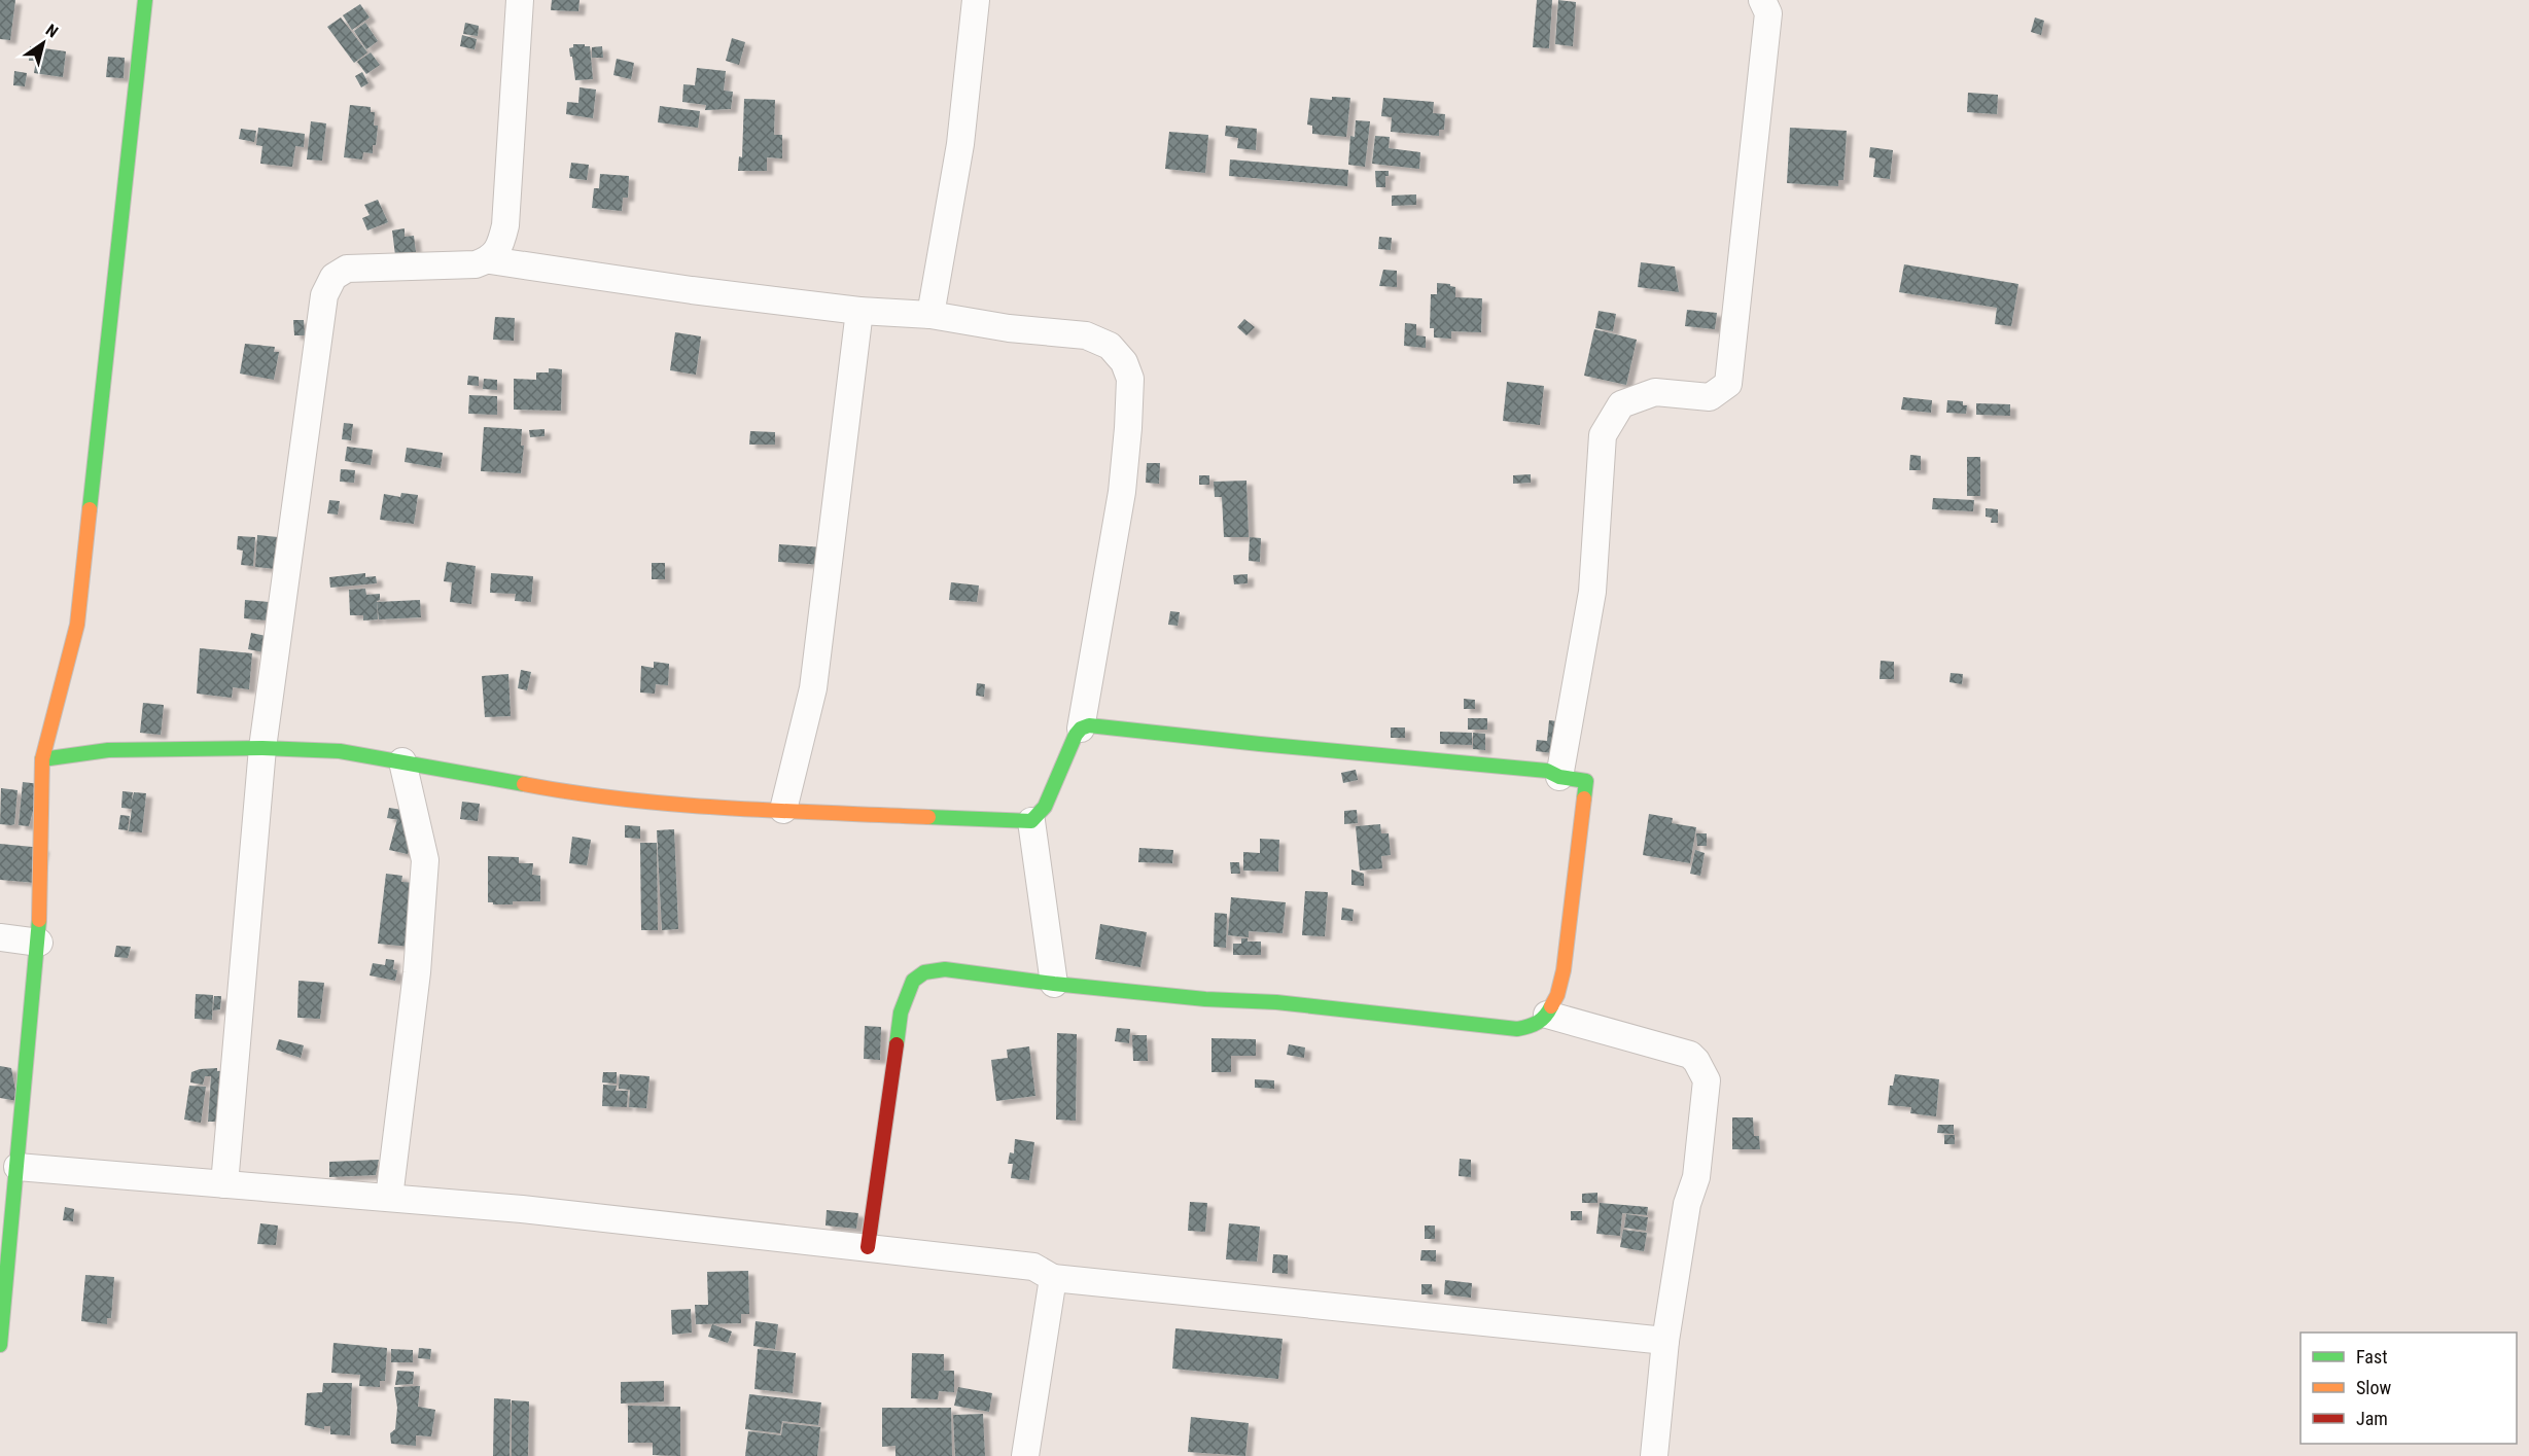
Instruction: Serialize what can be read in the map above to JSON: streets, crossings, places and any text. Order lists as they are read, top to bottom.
{
  "legend": ["Fast", "Slow", "Jam"],
  "north": "top right"
}
